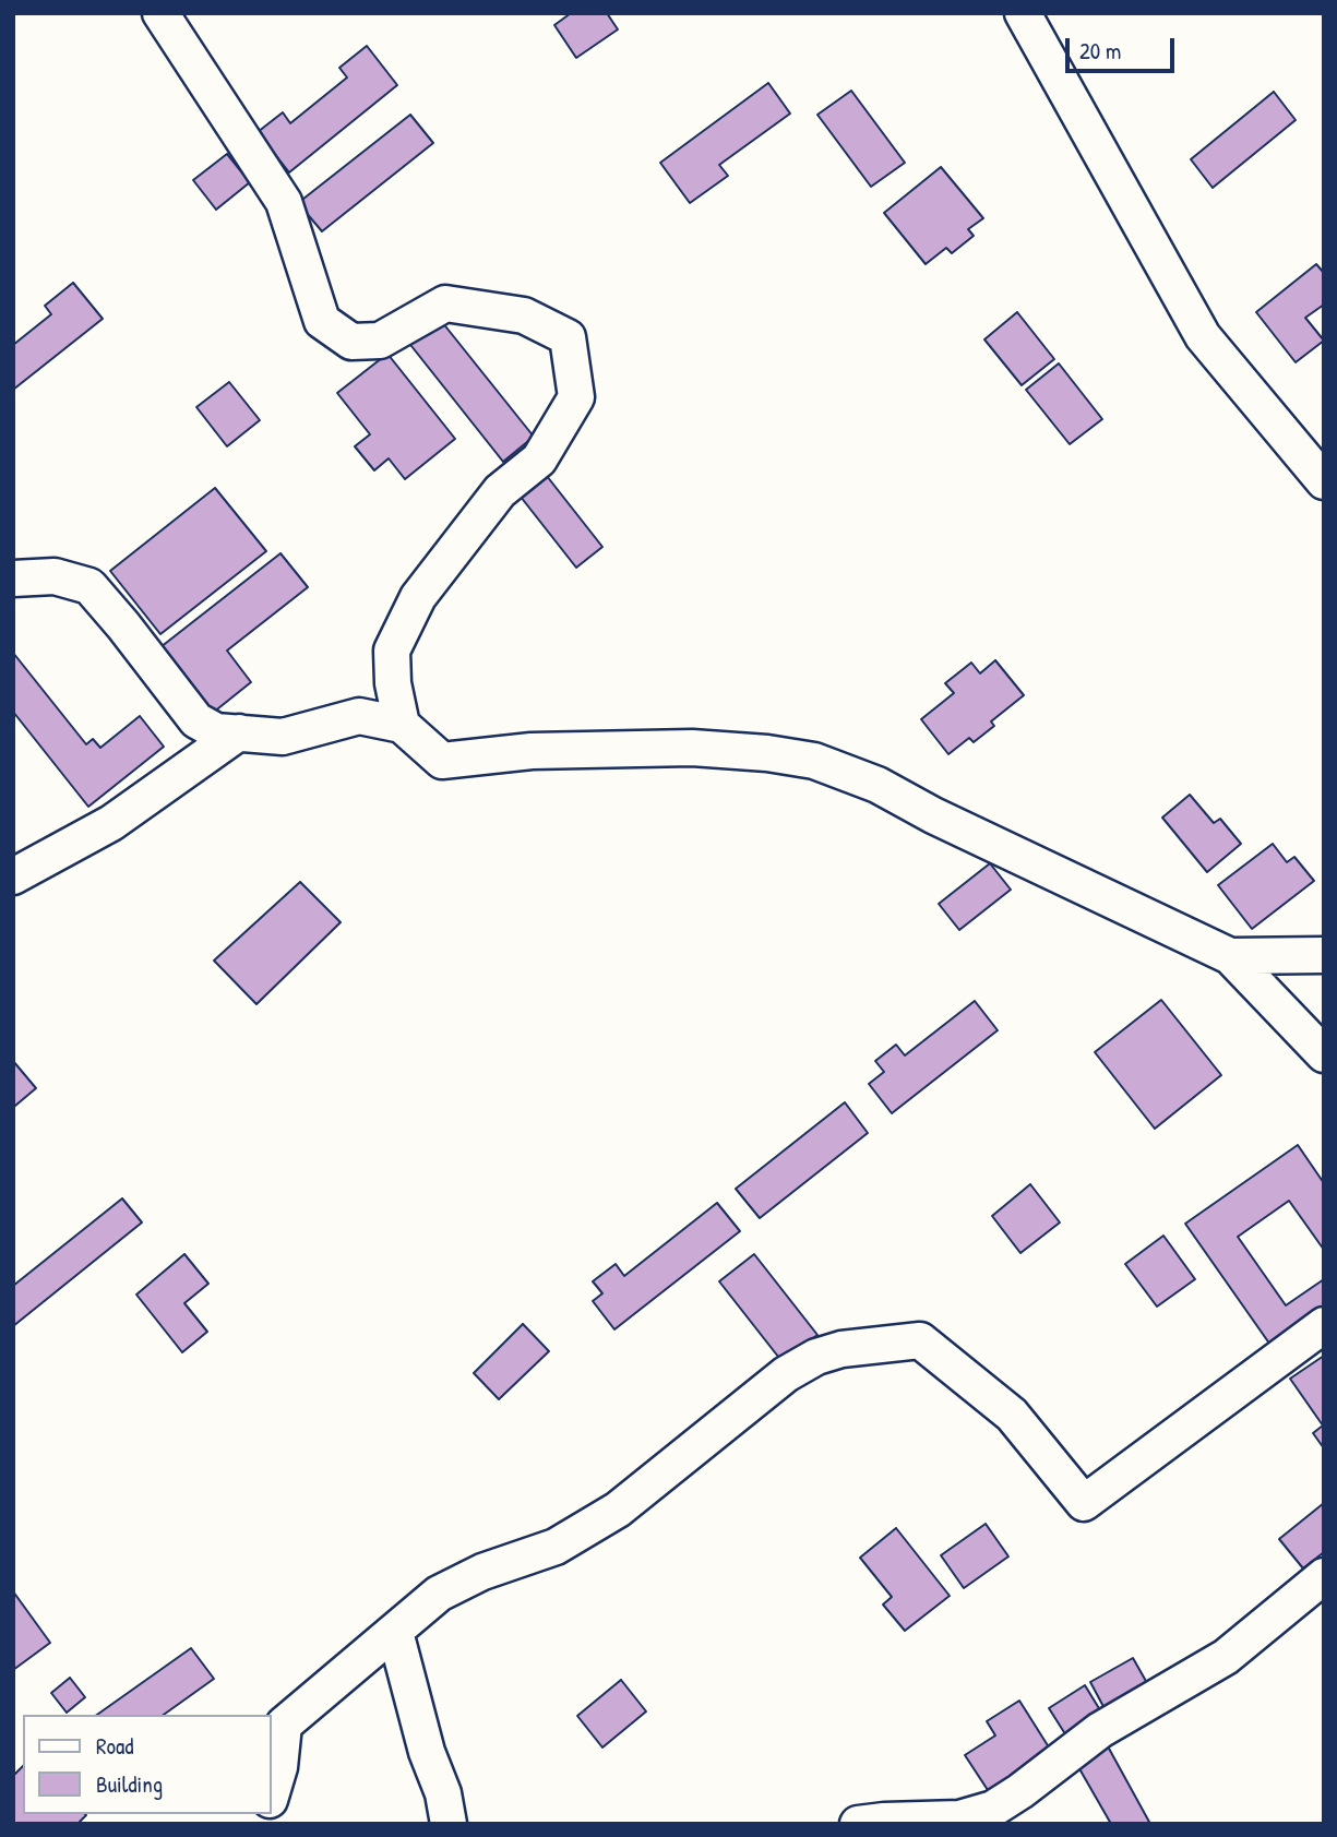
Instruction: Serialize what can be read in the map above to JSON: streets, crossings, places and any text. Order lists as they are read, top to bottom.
{
  "legend": ["Road", "Building"],
  "scale_bar": "20 m"
}
